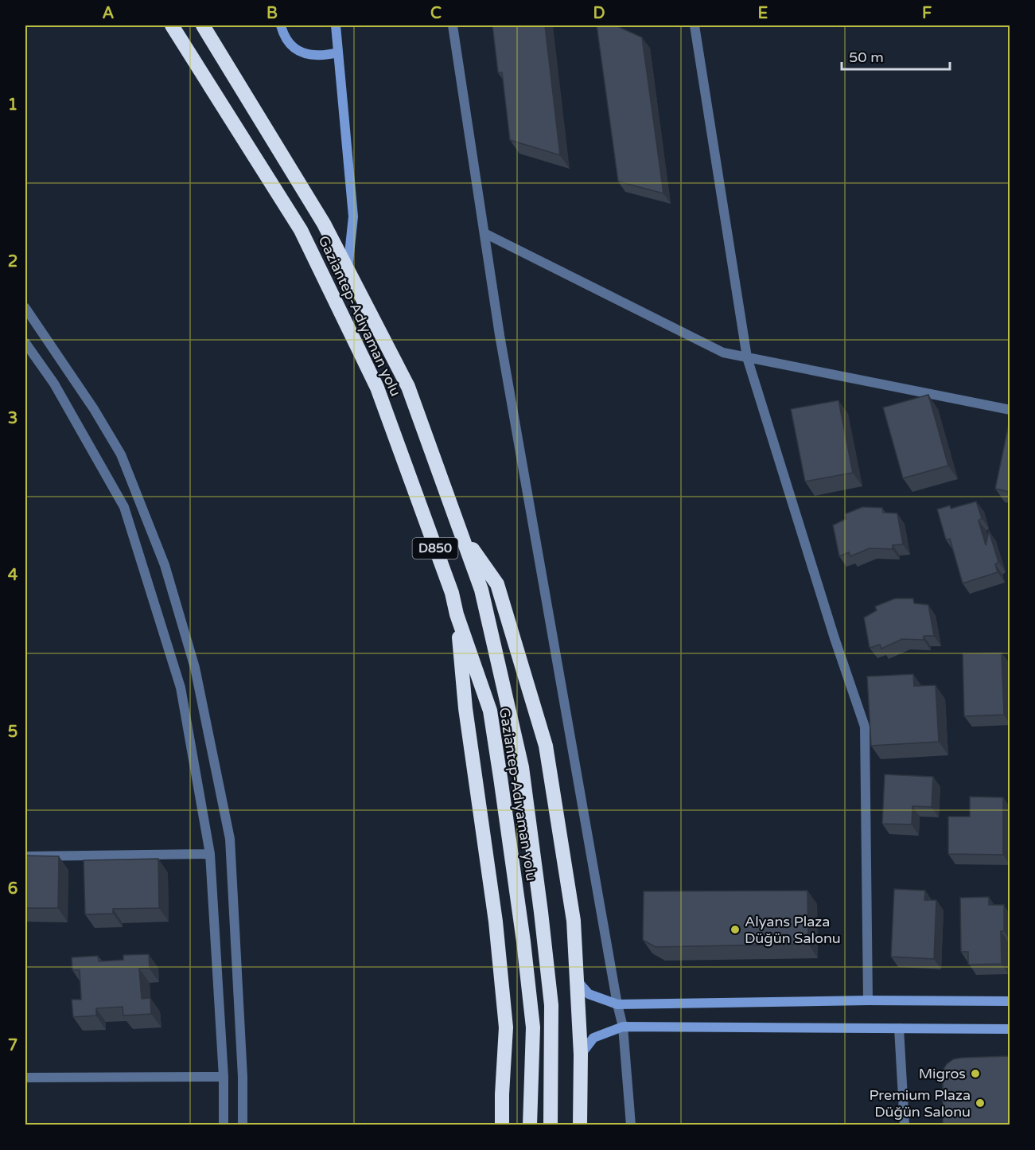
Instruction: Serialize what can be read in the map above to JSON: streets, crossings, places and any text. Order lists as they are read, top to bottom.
{
  "streets": {
    "highway": ["Gaziantep-Adıyaman yolu", "D850"]
  },
  "places": ["Alyans Plaza Düğün Salonu", "Migros", "Premium Plaza Düğün Salonu"],
  "scale_bar": "50 m",
  "grid": {
    "columns": [
      "A",
      "B",
      "C",
      "D",
      "E",
      "F"
    ],
    "rows": [
      "1",
      "2",
      "3",
      "4",
      "5",
      "6",
      "7"
    ]
  }
}
